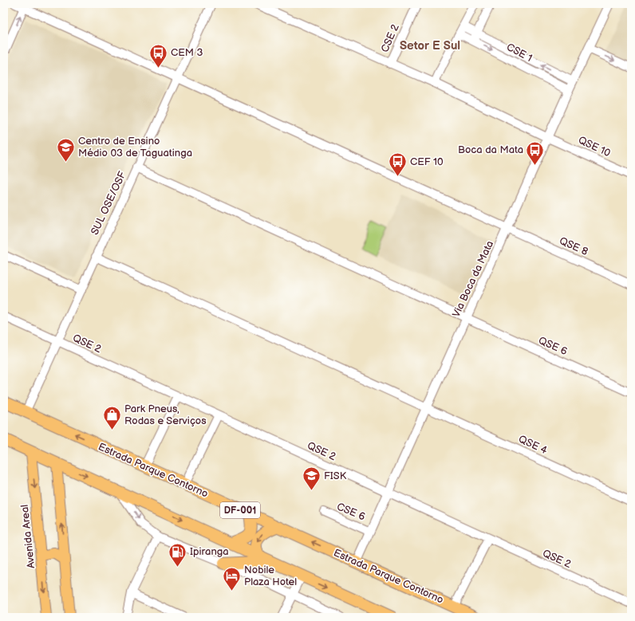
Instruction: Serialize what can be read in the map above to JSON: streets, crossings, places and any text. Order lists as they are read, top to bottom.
{
  "streets": {
    "highway": ["Estrada Parque Contorno", "DF-001"],
    "main road": ["Avenida Areal"],
    "street": [
      "CSE 2",
      "CSE 1",
      "QSE 10",
      "SUL OSE/OSF",
      "QSE 8",
      "Via Boca da Mata",
      "QSE 2",
      "QSE 6",
      "QSE 4",
      "CSE 6"
    ]
  },
  "crossings": [
    ["CSE 2", "QSE 10"],
    ["CSE 1", "Via Boca da Mata"],
    ["QSE 10", "Via Boca da Mata"],
    ["SUL OSE/OSF", "QSE 8"],
    ["SUL OSE/OSF", "QSE 2"],
    ["SUL OSE/OSF", "QSE 6"],
    ["SUL OSE/OSF", "QSE 4"],
    ["SUL OSE/OSF", "Estrada Parque Contorno"],
    ["QSE 8", "Via Boca da Mata"],
    ["Via Boca da Mata", "QSE 2"],
    ["Via Boca da Mata", "QSE 6"],
    ["Via Boca da Mata", "QSE 4"],
    ["Via Boca da Mata", "Estrada Parque Contorno"],
    ["Via Boca da Mata", "CSE 6"]
  ],
  "districts": ["Setor E Sul"],
  "places": {
    "bus stop": ["CEM 3", "Boca da Mata", "CEF 10"],
    "school or university": ["Centro de Ensino Médio 03 de Taguatinga", "FISK"],
    "shop": ["Park Pneus, Rodas e Serviços"],
    "fuel station": ["Ipiranga"],
    "hotel": ["Nobile Plaza Hotel"]
  }
}
